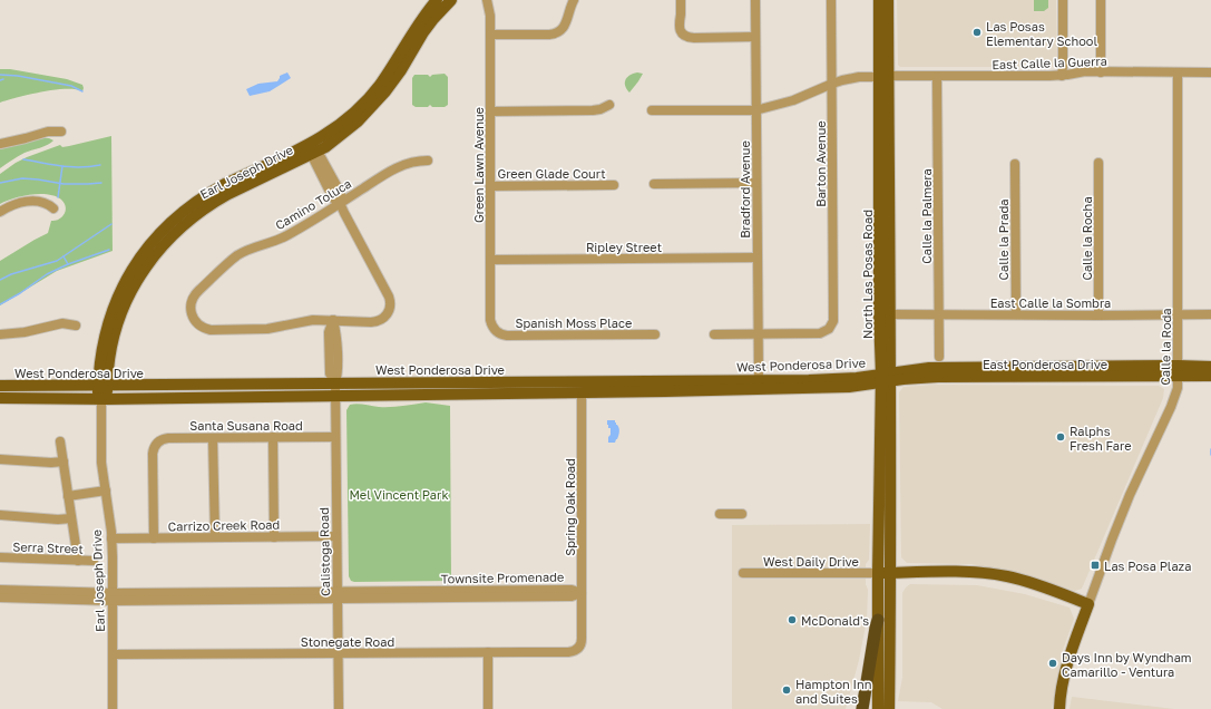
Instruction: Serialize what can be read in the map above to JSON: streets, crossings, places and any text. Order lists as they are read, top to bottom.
{
  "streets": {
    "main road": [
      "Earl Joseph Drive",
      "North Las Posas Road",
      "East Ponderosa Drive",
      "West Ponderosa Drive"
    ],
    "street": [
      "East Calle la Guerra",
      "Barton Avenue",
      "Green Lawn Avenue",
      "Green Glade Court",
      "Bradford Avenue",
      "Camino Toluca",
      "Calle la Palmera",
      "Calle la Rocha",
      "Calle la Prada",
      "Ripley Street",
      "East Calle la Sombra",
      "Spanish Moss Place",
      "Calle la Roda",
      "Santa Susana Road",
      "Spring Oak Road",
      "Carrizo Creek Road",
      "Serra Street",
      "Calistoga Road",
      "West Daily Drive",
      "Townsite Promenade",
      "Stonegate Road"
    ]
  },
  "crossings": [
    ["East Calle la Guerra", "Barton Avenue"],
    ["East Calle la Guerra", "Bradford Avenue"],
    ["East Calle la Guerra", "Calle la Palmera"],
    ["East Calle la Guerra", "North Las Posas Road"],
    ["East Calle la Guerra", "Calle la Roda"],
    ["Barton Avenue", "Bradford Avenue"],
    ["Green Lawn Avenue", "Green Glade Court"],
    ["Green Lawn Avenue", "Ripley Street"],
    ["Green Lawn Avenue", "Spanish Moss Place"],
    ["Earl Joseph Drive", "West Ponderosa Drive"],
    ["Earl Joseph Drive", "Carrizo Creek Road"],
    ["Earl Joseph Drive", "Townsite Promenade"],
    ["Earl Joseph Drive", "Stonegate Road"],
    ["Bradford Avenue", "Ripley Street"],
    ["Bradford Avenue", "West Ponderosa Drive"],
    ["Camino Toluca", "Calistoga Road"],
    ["Calle la Palmera", "East Calle la Sombra"],
    ["Calle la Rocha", "East Calle la Sombra"],
    ["Calle la Prada", "East Calle la Sombra"],
    ["North Las Posas Road", "East Calle la Sombra"],
    ["North Las Posas Road", "East Ponderosa Drive"],
    ["North Las Posas Road", "West Ponderosa Drive"],
    ["North Las Posas Road", "West Daily Drive"],
    ["East Calle la Sombra", "Calle la Roda"],
    ["Calle la Roda", "East Ponderosa Drive"],
    ["East Ponderosa Drive", "West Ponderosa Drive"],
    ["West Ponderosa Drive", "Spring Oak Road"],
    ["West Ponderosa Drive", "Calistoga Road"],
    ["Santa Susana Road", "Carrizo Creek Road"],
    ["Santa Susana Road", "Calistoga Road"],
    ["Spring Oak Road", "Townsite Promenade"],
    ["Spring Oak Road", "Stonegate Road"],
    ["Carrizo Creek Road", "Calistoga Road"],
    ["Calistoga Road", "Townsite Promenade"],
    ["Calistoga Road", "Stonegate Road"]
  ],
  "parks": ["Mel Vincent Park"],
  "places": {
    "other": [
      "Las Posas Elementary School",
      "Ralphs Fresh Fare",
      "McDonald's",
      "Days Inn by Wyndham Camarillo - Ventura",
      "Hampton Inn and Suites"
    ],
    "transit": ["Las Posa Plaza"]
  }
}
